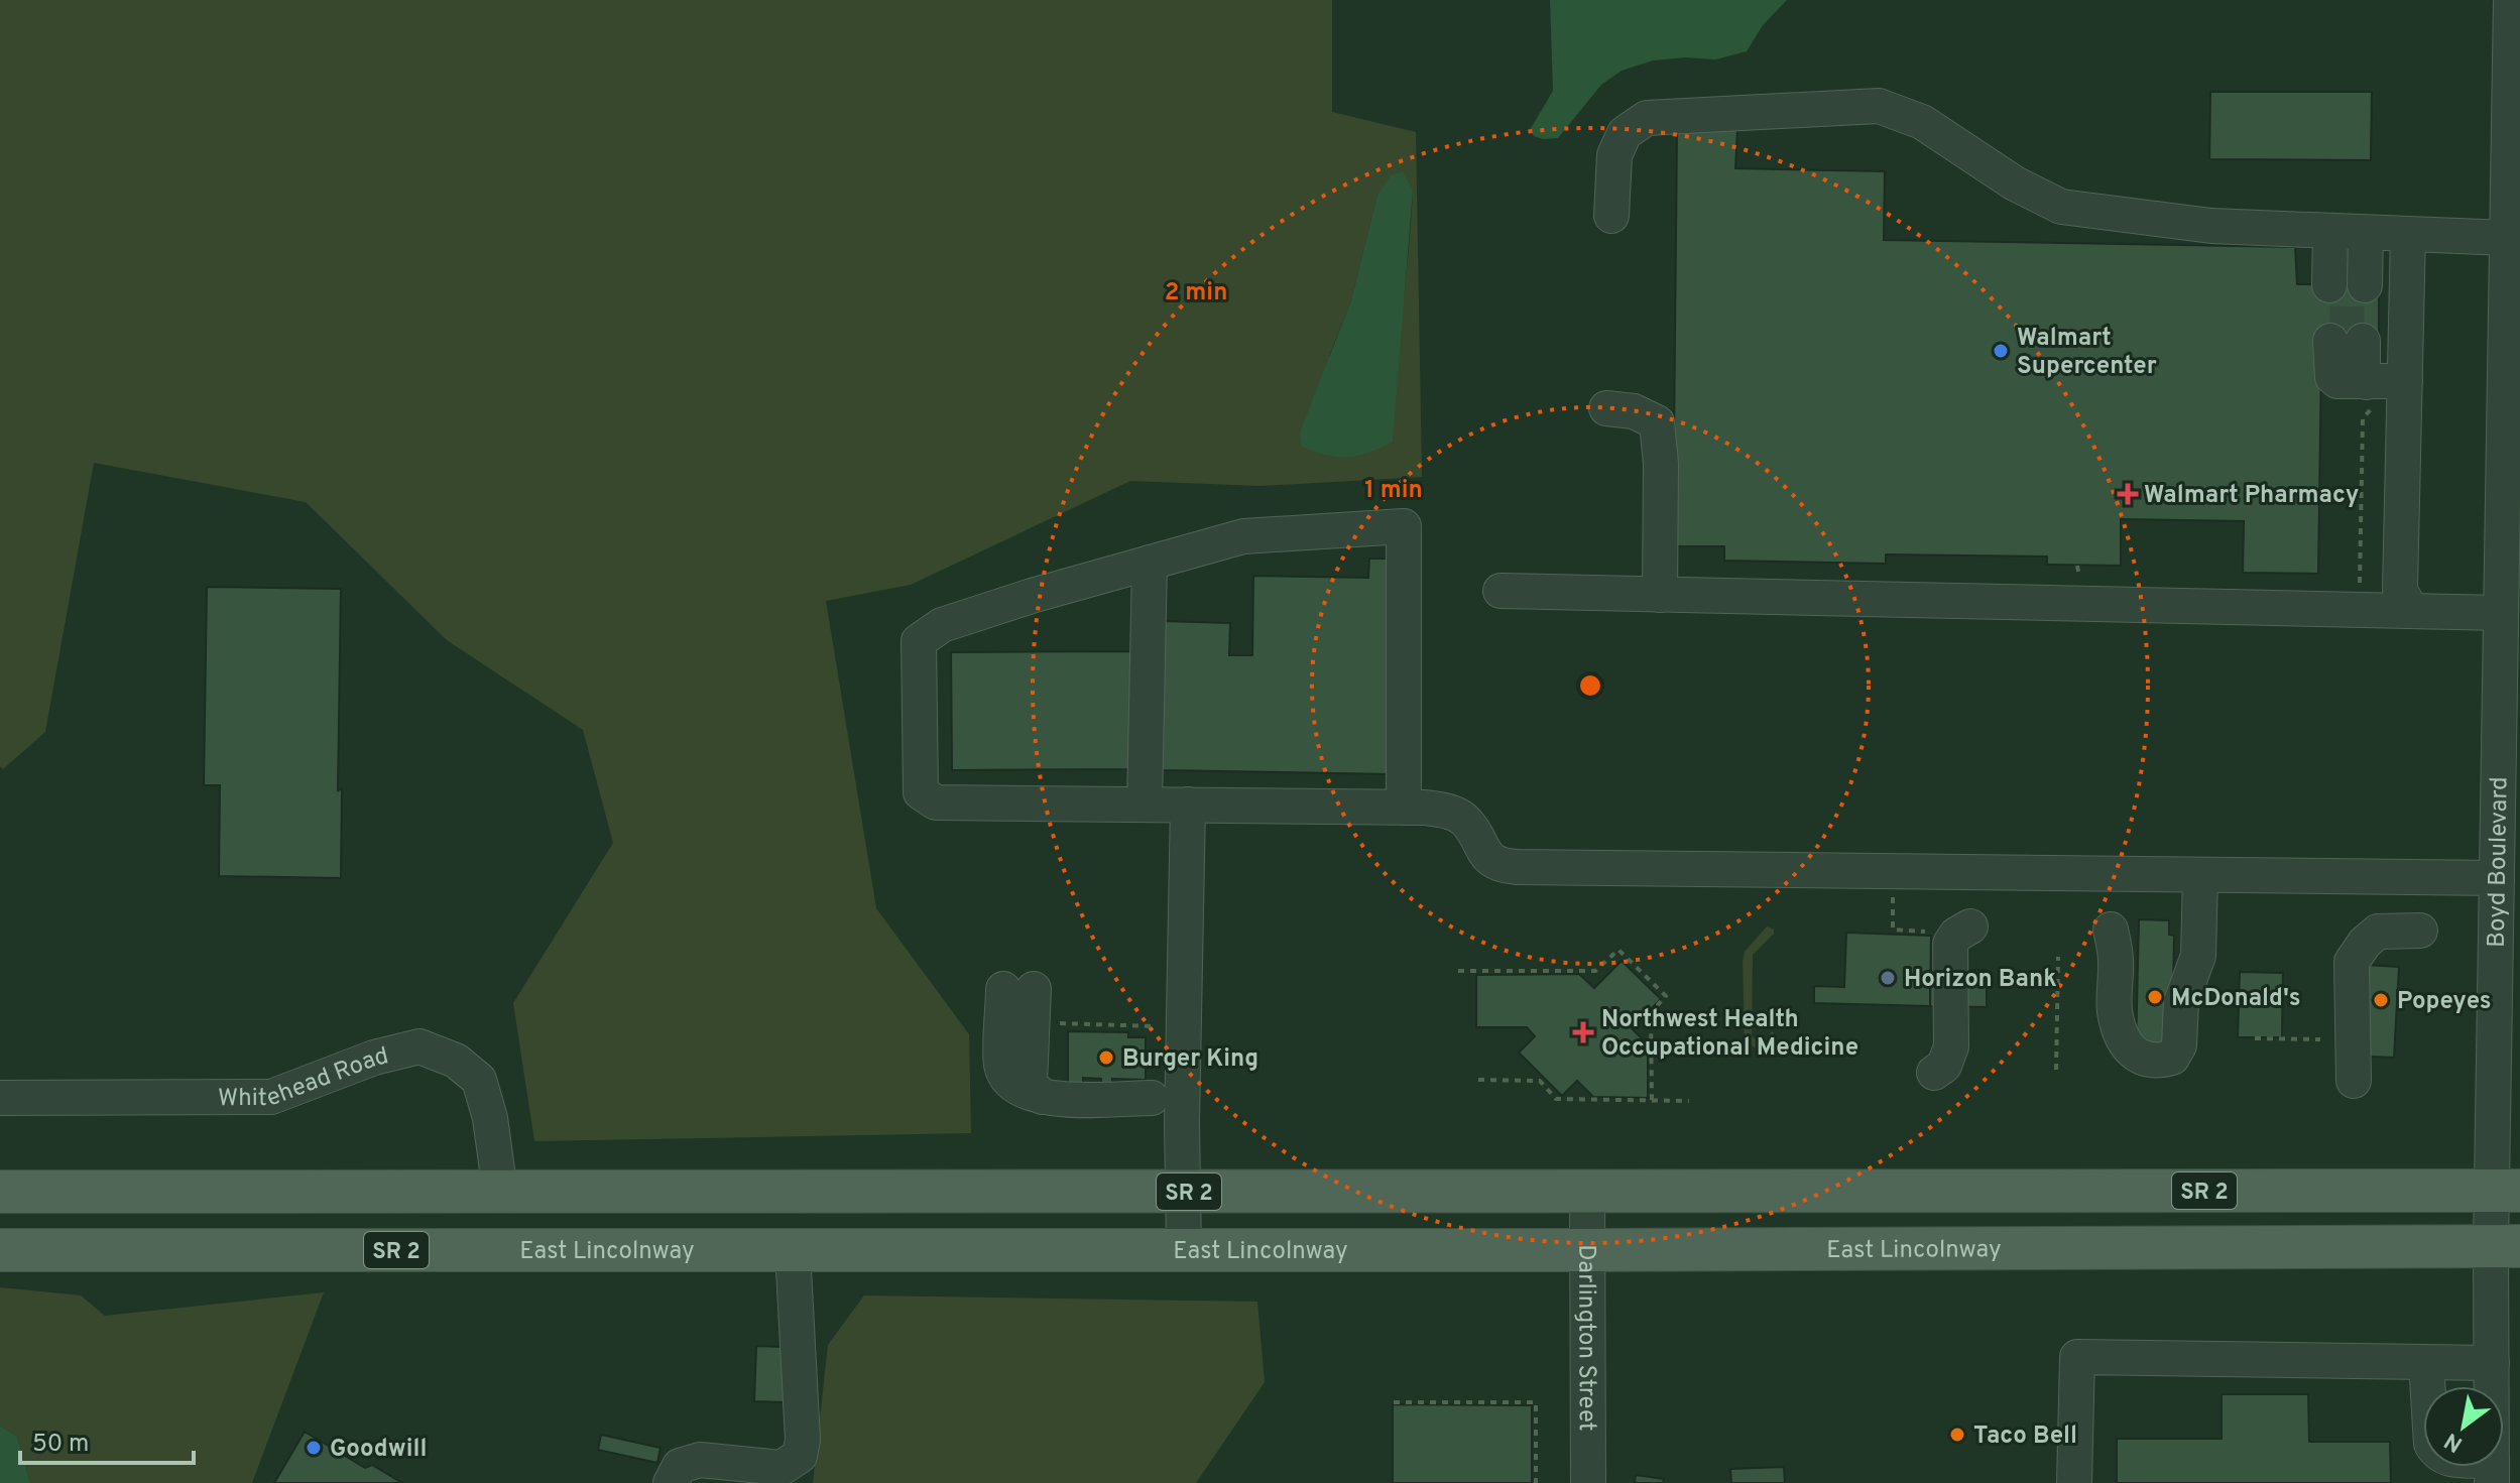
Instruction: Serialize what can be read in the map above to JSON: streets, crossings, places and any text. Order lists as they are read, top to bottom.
{
  "streets": {
    "main road": ["SR 2", "East Lincolnway"],
    "street": ["Boyd Boulevard", "Whitehead Road", "Darlington Street"]
  },
  "crossings": [
    ["Boyd Boulevard", "SR 2"],
    ["Boyd Boulevard", "East Lincolnway"],
    ["Whitehead Road", "SR 2"],
    ["SR 2", "Darlington Street"],
    ["East Lincolnway", "Darlington Street"]
  ],
  "places": {
    "other": [
      "Walmart Supercenter",
      "Horizon Bank",
      "McDonald's",
      "Popeyes",
      "Burger King",
      "Taco Bell",
      "Goodwill"
    ],
    "health": ["Walmart Pharmacy", "Northwest Health Occupational Medicine"]
  },
  "scale_bar": "50 m",
  "north": "bottom left",
  "rings": ["2 min", "1 min"]
}
